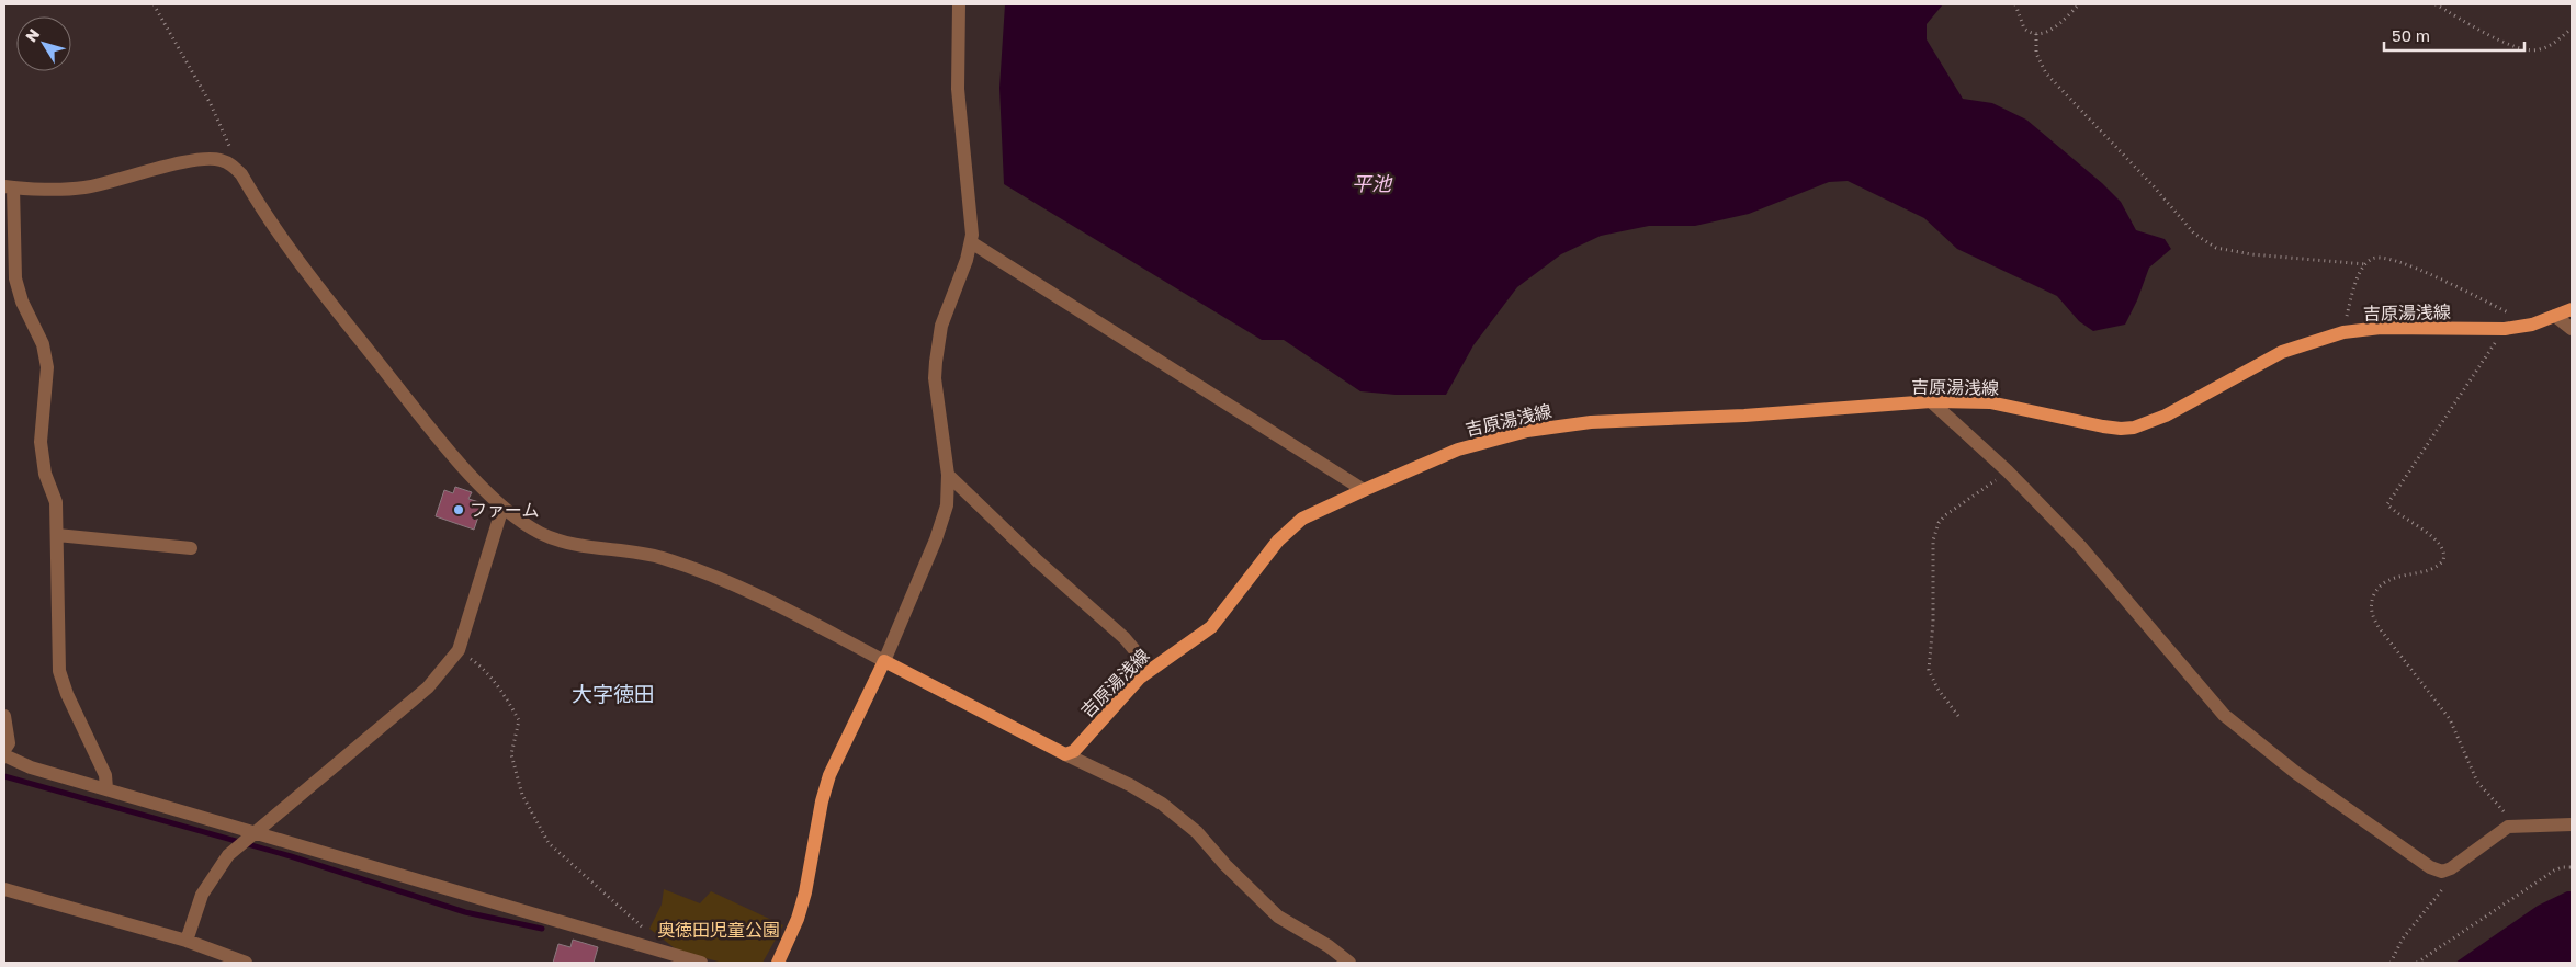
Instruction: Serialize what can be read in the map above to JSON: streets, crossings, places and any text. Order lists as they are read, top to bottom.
{
  "streets": {
    "main road": ["吉原湯浅線"]
  },
  "districts": ["大字徳田"],
  "water": ["平池"],
  "parks": ["奥徳田児童公園"],
  "places": ["ファーム"],
  "scale_bar": "50 m",
  "north": "top left"
}
